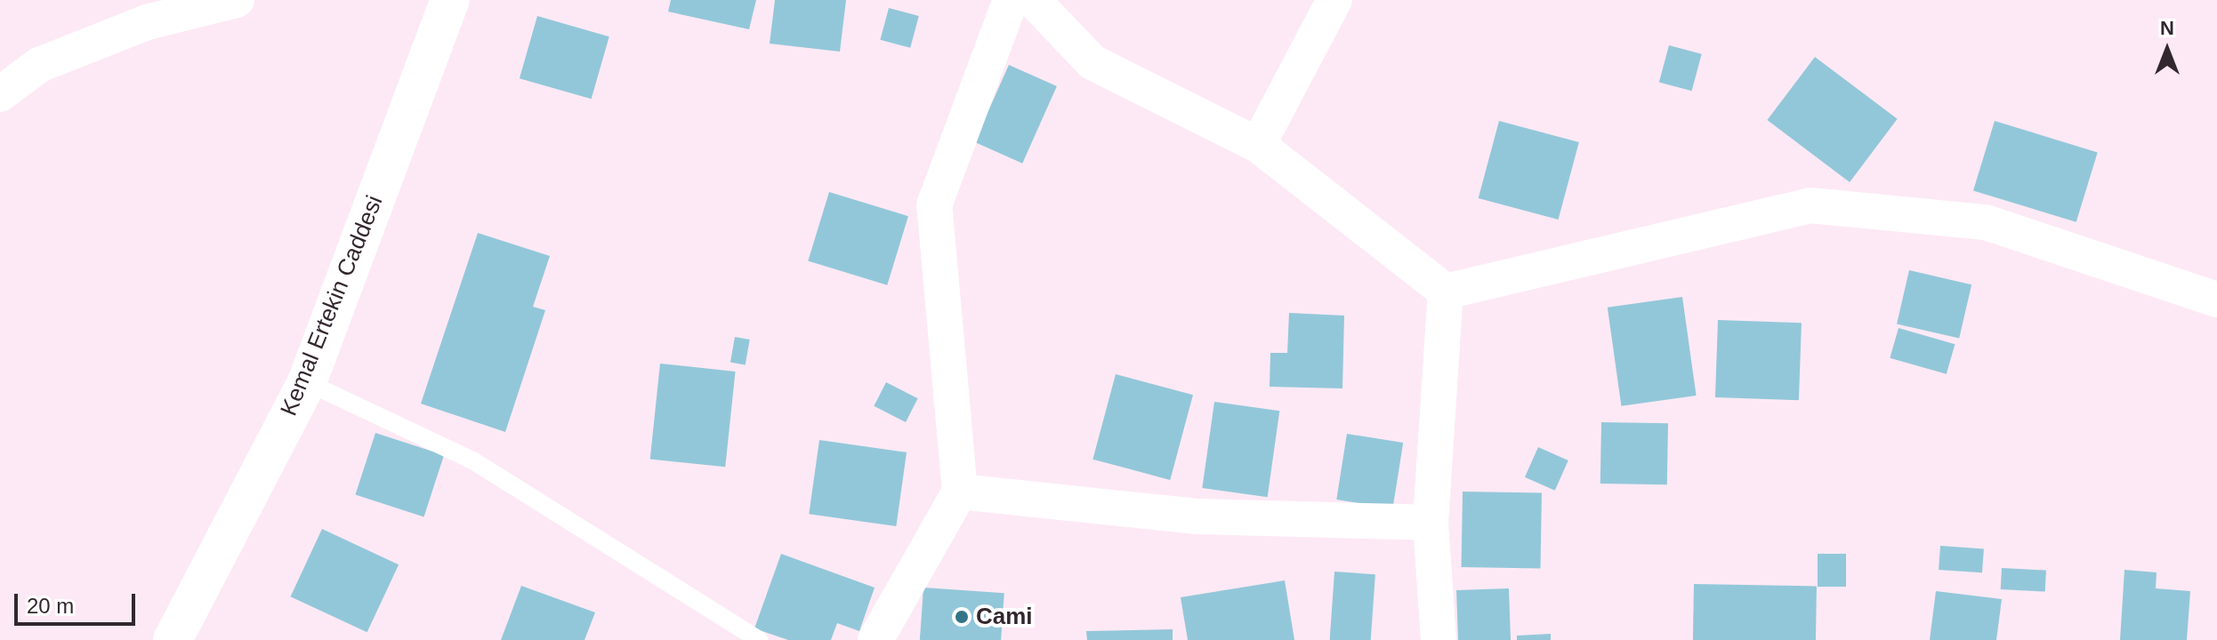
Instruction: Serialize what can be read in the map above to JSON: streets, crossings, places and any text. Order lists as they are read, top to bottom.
{
  "streets": {
    "street": ["Kemal Ertekin Caddesi"]
  },
  "places": ["Cami"],
  "scale_bar": "20 m",
  "north": "top"
}
